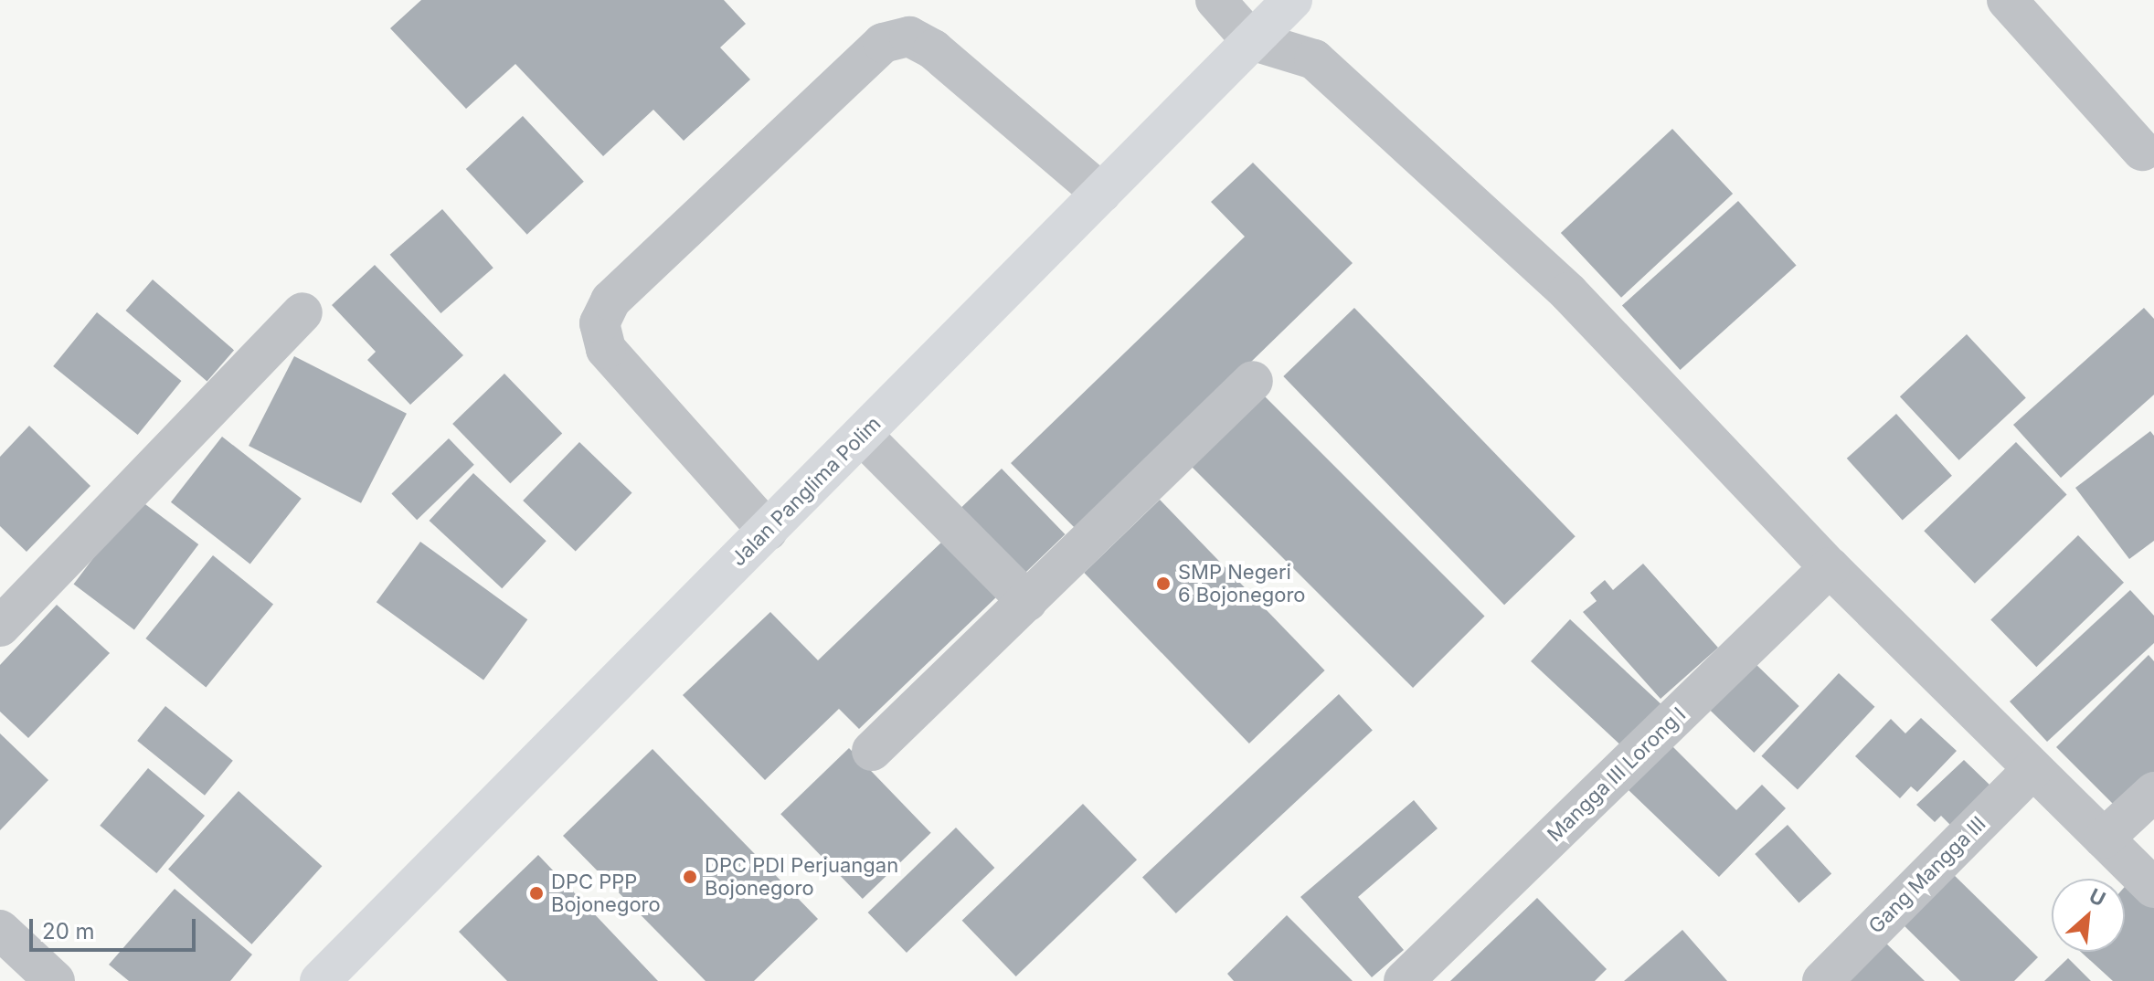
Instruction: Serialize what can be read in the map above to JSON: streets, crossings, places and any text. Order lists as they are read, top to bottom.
{
  "streets": {
    "main road": ["Jalan Panglima Polim"],
    "street": ["Mangga III Lorong I", "Gang Mangga III"]
  },
  "places": ["SMP Negeri 6 Bojonegoro", "DPC PDI Perjuangan Bojonegoro", "DPC PPP Bojonegoro"],
  "scale_bar": "20 m",
  "north": "top right"
}
